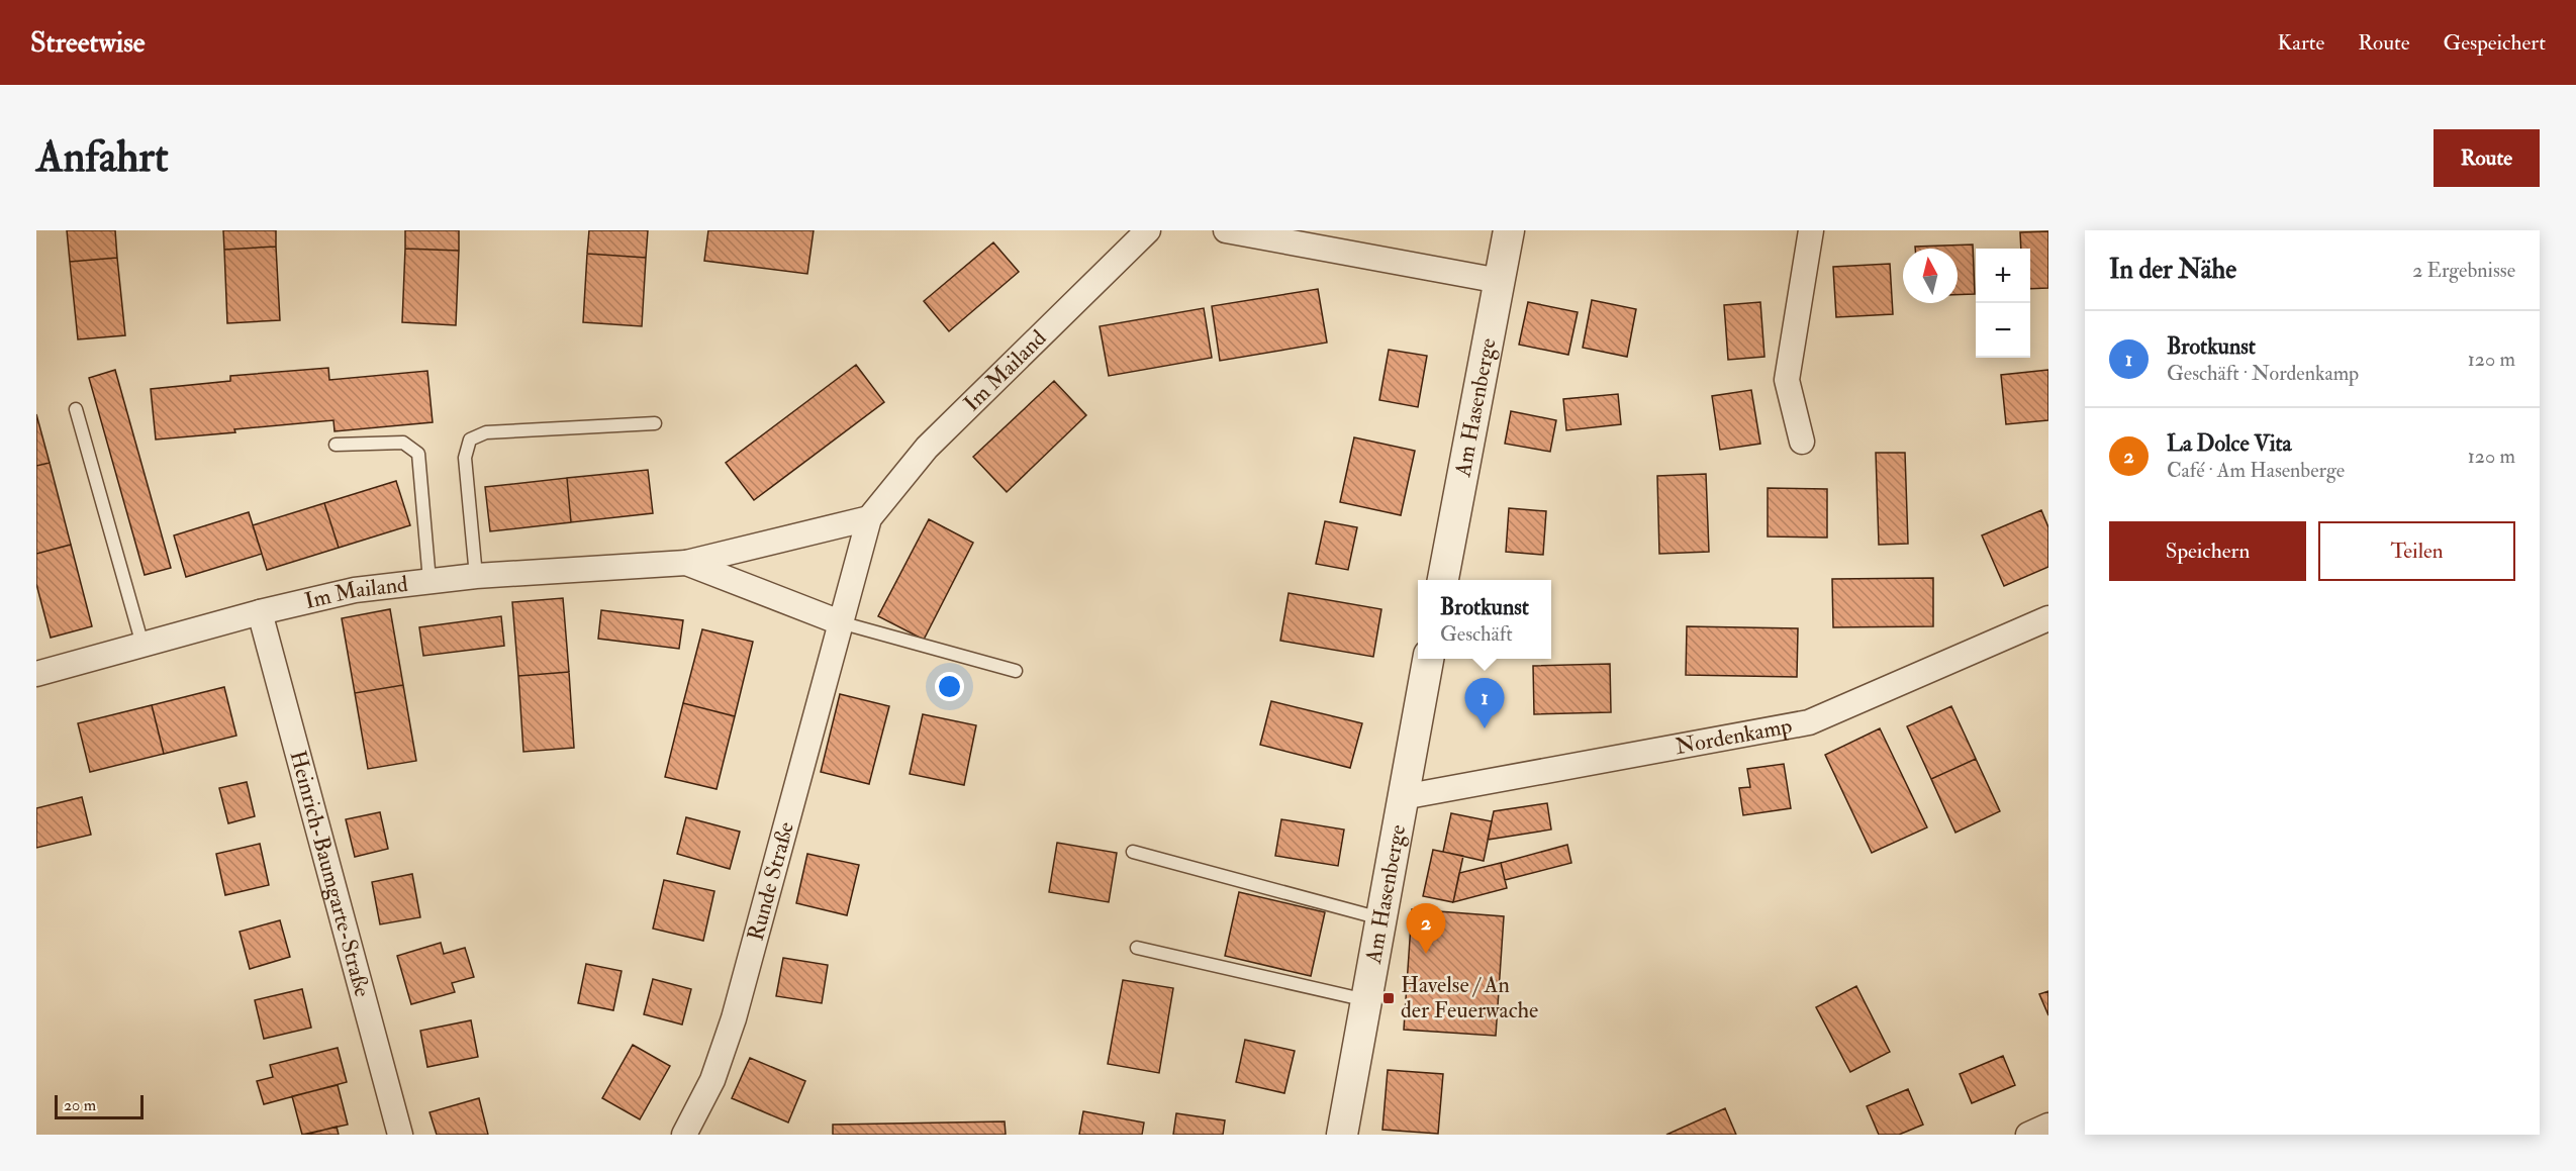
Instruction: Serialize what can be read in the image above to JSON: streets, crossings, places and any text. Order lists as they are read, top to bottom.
{
  "streets": {
    "street": [
      "Im Mailand",
      "Am Hasenberge",
      "Nordenkamp",
      "Heinrich-Baumgarte-Straße",
      "Runde Straße"
    ]
  },
  "crossings": [
    ["Im Mailand", "Heinrich-Baumgarte-Straße"],
    ["Im Mailand", "Runde Straße"],
    ["Am Hasenberge", "Nordenkamp"]
  ],
  "places": {
    "transit": ["Havelse / An der Feuerwache"]
  },
  "scale_bar": "20 m",
  "north": "top",
  "page": {
    "header": "Streetwise",
    "nav": ["Karte", "Route", "Gespeichert"],
    "buttons": [
      "Route",
      ["Speichern", "Teilen"]
    ],
    "title": "Anfahrt",
    "heading": ["In der Nähe", "2 Ergebnisse"],
    "map_buttons": ["+", "−"],
    "list": [
      {
        "mark": "1",
        "name": "Brotkunst",
        "note": "Geschäft · Nordenkamp",
        "value": "120 m"
      },
      {
        "mark": "2",
        "name": "La Dolce Vita",
        "note": "Café · Am Hasenberge",
        "value": "120 m"
      }
    ],
    "popup": ["Brotkunst", "Geschäft"],
    "pins": ["1", "2"],
    "scale": "20 m"
  }
}
